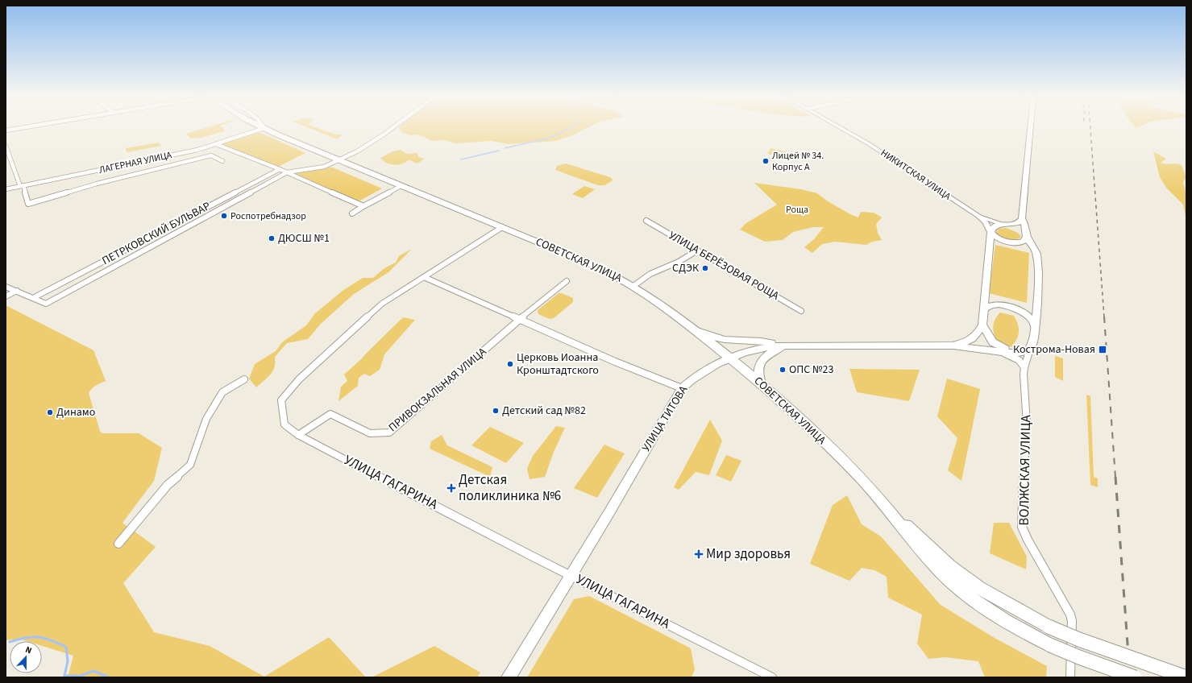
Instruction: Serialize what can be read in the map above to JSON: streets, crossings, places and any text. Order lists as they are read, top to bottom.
{
  "streets": {
    "main road": ["СОВЕТСКАЯ УЛИЦА", "УЛИЦА ТИТОВА"],
    "street": [
      "ЛАГЕРНАЯ УЛИЦА",
      "НИКИТСКАЯ УЛИЦА",
      "ПЕТРКОВСКИЙ БУЛЬВАР",
      "УЛИЦА БЕРЁЗОВАЯ РОЩА",
      "ПРИВОКЗАЛЬНАЯ УЛИЦА",
      "ВОЛЖСКАЯ УЛИЦА",
      "УЛИЦА ГАГАРИНА"
    ]
  },
  "crossings": [
    ["ЛАГЕРНАЯ УЛИЦА", "СОВЕТСКАЯ УЛИЦА"],
    ["СОВЕТСКАЯ УЛИЦА", "УЛИЦА ТИТОВА"],
    ["СОВЕТСКАЯ УЛИЦА", "УЛИЦА ГАГАРИНА"],
    ["ПРИВОКЗАЛЬНАЯ УЛИЦА", "УЛИЦА ГАГАРИНА"],
    ["УЛИЦА ТИТОВА", "УЛИЦА ГАГАРИНА"]
  ],
  "parks": ["Роща"],
  "places": {
    "other": [
      "Лицей № 34. Корпус А",
      "Роспотребнадзор",
      "ДЮСШ №1",
      "СДЭК",
      "Церковь Иоанна Кронштадтского",
      "ОПС №23",
      "Детский сад №82",
      "Динамо"
    ],
    "transit": ["Кострома-Новая"],
    "health": ["Детская поликлиника №6", "Мир здоровья"]
  },
  "north": "top"
}
